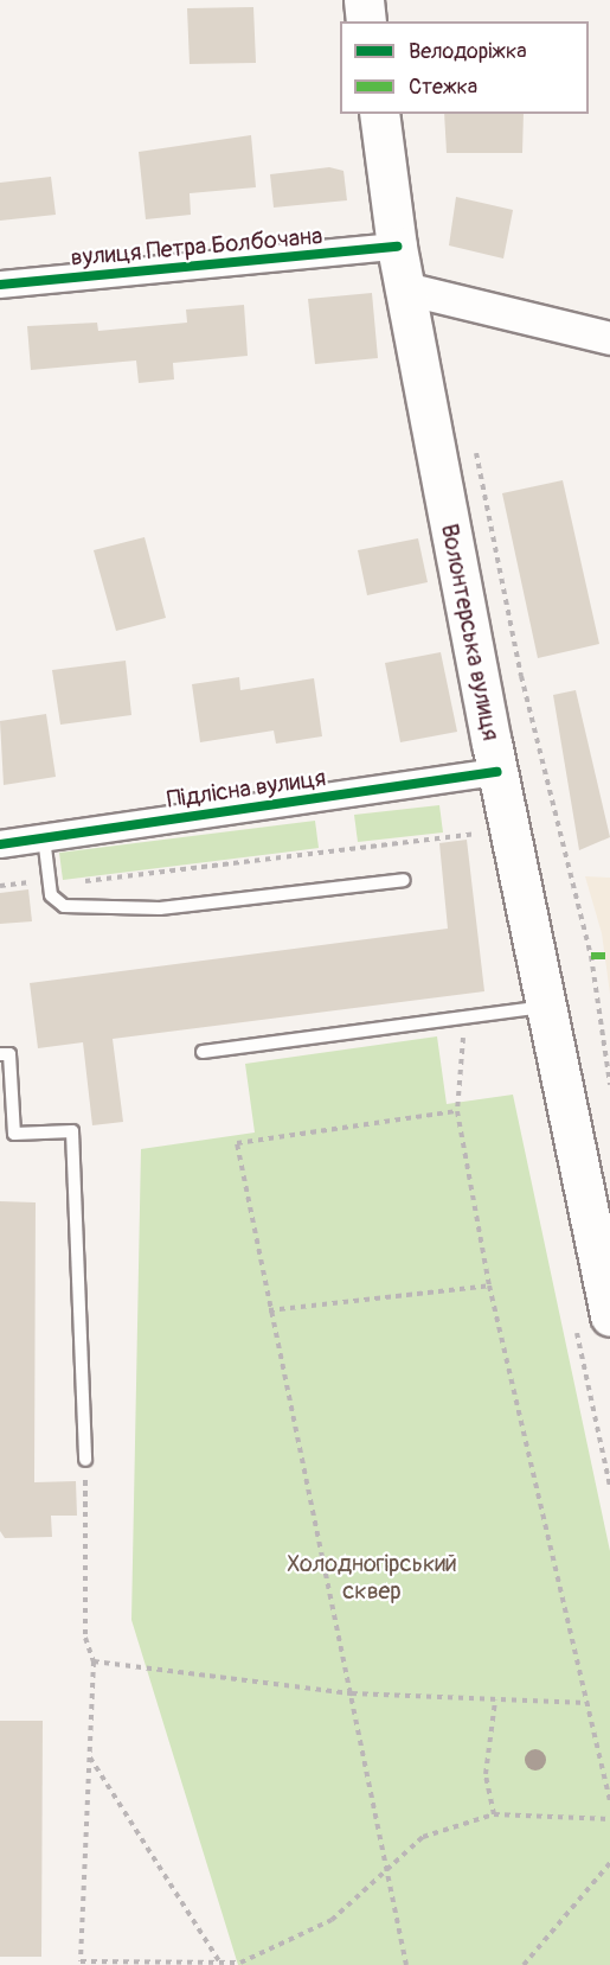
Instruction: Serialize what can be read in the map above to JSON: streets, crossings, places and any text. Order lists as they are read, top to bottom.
{
  "streets": {
    "main road": ["Волонтерська вулиця"],
    "street": ["вулиця Петра Болбочана", "Підлісна вулиця"]
  },
  "crossings": [
    ["вулиця Петра Болбочана", "Волонтерська вулиця"],
    ["Волонтерська вулиця", "Підлісна вулиця"]
  ],
  "parks": ["Холодногірський сквер"],
  "legend": ["Велодоріжка", "Стежка"]
}
